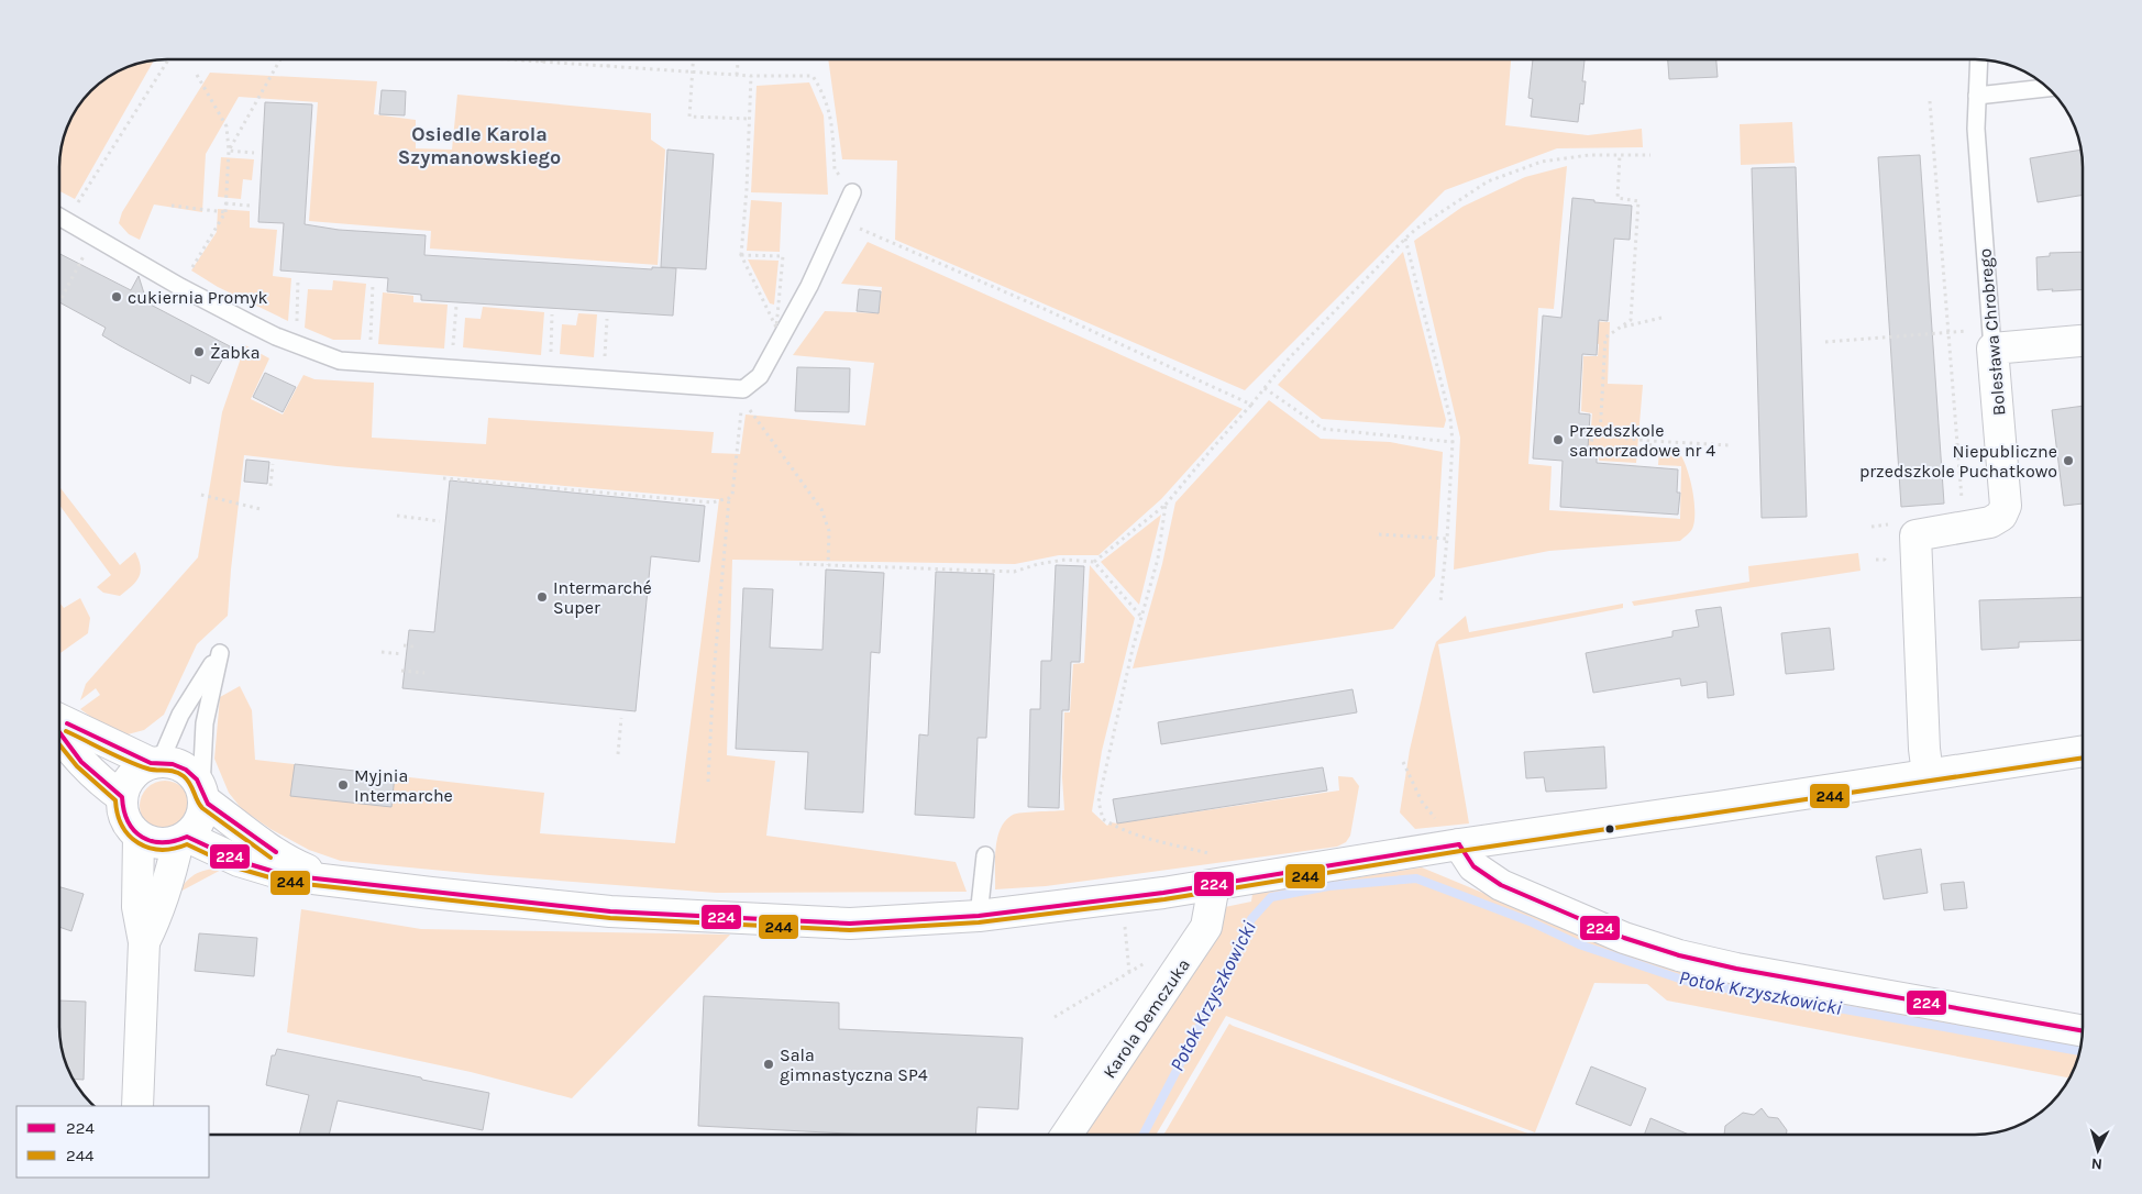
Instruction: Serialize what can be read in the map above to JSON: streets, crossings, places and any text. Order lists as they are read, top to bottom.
{
  "streets": {
    "street": ["Bolesława Chrobrego", "Karola Demczuka"]
  },
  "districts": ["Osiedle Karola Szymanowskiego"],
  "water": ["Potok Krzyszkowicki"],
  "places": [
    "cukiernia Promyk",
    "Żabka",
    "Przedszkole samorzadowe nr 4",
    "Niepubliczne przedszkole Puchatkowo",
    "Intermarché Super",
    "Myjnia Intermarche",
    "Sala gimnastyczna SP4"
  ],
  "lines": ["transit line 224", "transit line 244"],
  "legend": ["224", "244"],
  "north": "bottom"
}
